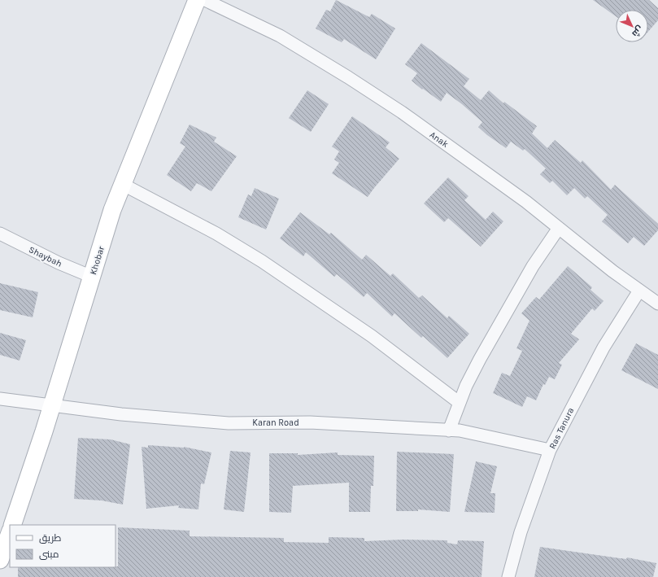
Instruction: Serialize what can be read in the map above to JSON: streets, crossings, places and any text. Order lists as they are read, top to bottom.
{
  "streets": {
    "main road": ["Khobar"],
    "street": [
      "Anak",
      "Shaybah",
      "Karan Road",
      "Ras Tanura"
    ]
  },
  "crossings": [
    ["Anak", "Ras Tanura"],
    ["Shaybah", "Khobar"],
    ["Khobar", "Karan Road"],
    ["Karan Road", "Ras Tanura"]
  ],
  "legend": ["طريق", "مبنى"],
  "north": "bottom right"
}
